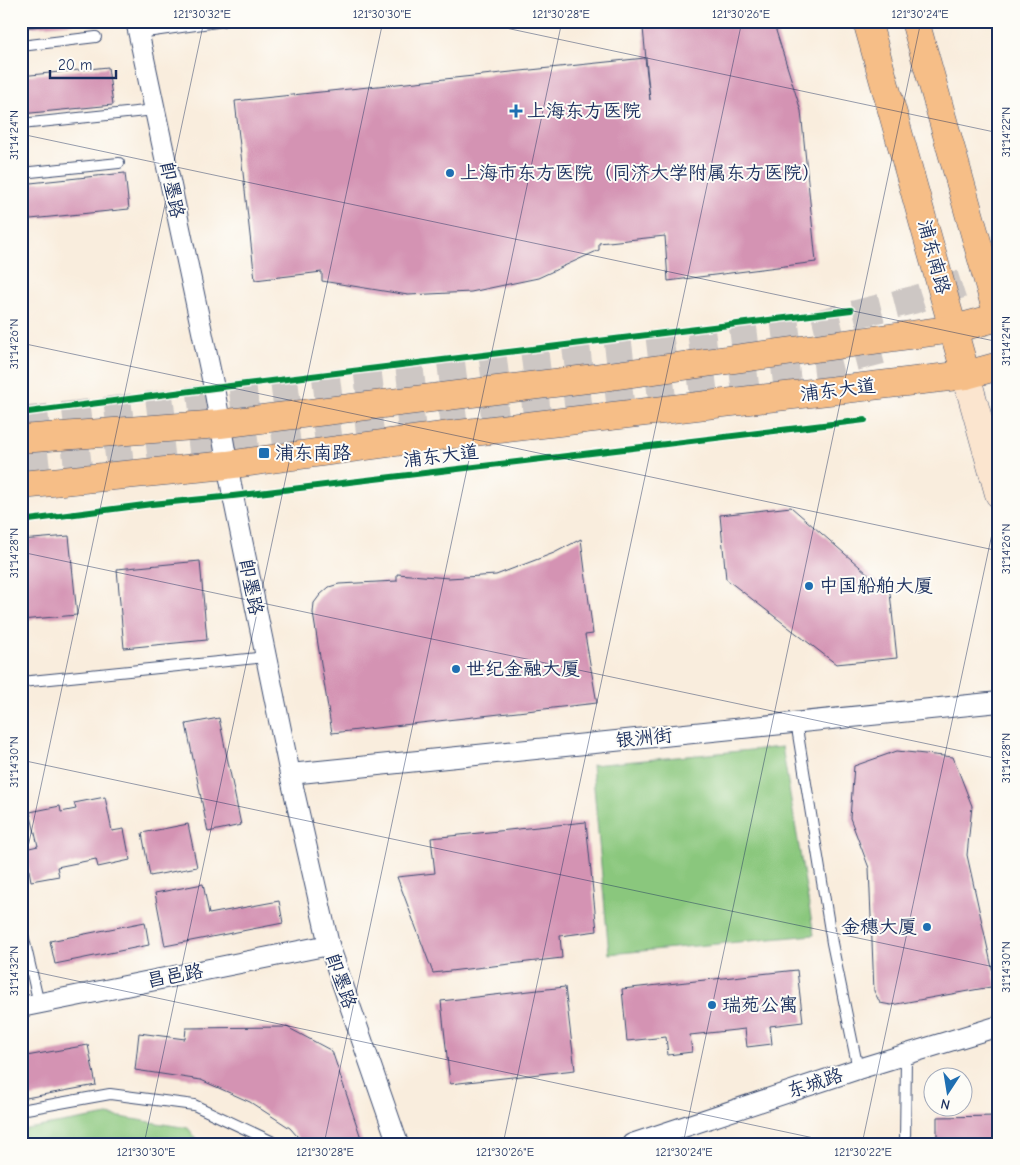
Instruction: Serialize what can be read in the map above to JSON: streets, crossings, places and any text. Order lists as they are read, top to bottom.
{
  "streets": {
    "main road": ["浦东南路", "浦东大道"],
    "street": [
      "即墨路",
      "银洲街",
      "昌邑路",
      "东城路"
    ]
  },
  "crossings": [
    ["即墨路", "浦东大道"],
    ["即墨路", "银洲街"],
    ["即墨路", "昌邑路"],
    ["浦东南路", "浦东大道"]
  ],
  "places": {
    "health": ["上海东方医院"],
    "other": [
      "上海市东方医院（同济大学附属东方医院）",
      "中国船舶大厦",
      "世纪金融大厦",
      "金穗大厦",
      "瑞苑公寓"
    ],
    "transit": ["浦东南路"]
  },
  "scale_bar": "20 m",
  "north": "bottom",
  "coordinates": [
    "121°30'32\"E",
    "121°30'30\"E",
    "121°30'28\"E",
    "121°30'26\"E",
    "121°30'24\"E",
    "31°14'22\"N",
    "31°14'24\"N",
    "31°14'26\"N",
    "31°14'28\"N",
    "31°14'30\"N",
    "31°14'32\"N",
    "121°30'22\"E"
  ]
}
